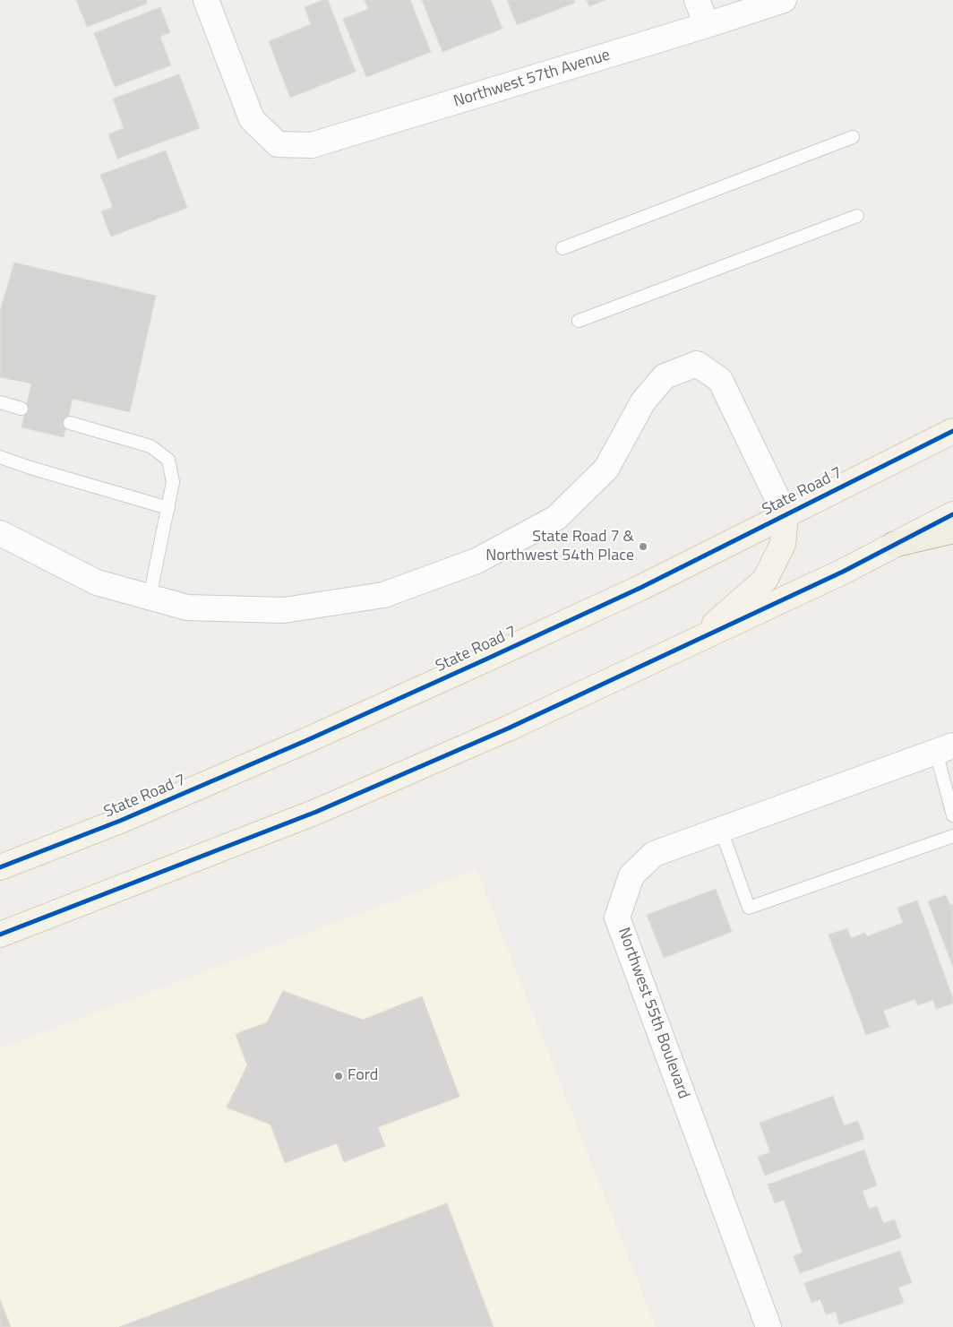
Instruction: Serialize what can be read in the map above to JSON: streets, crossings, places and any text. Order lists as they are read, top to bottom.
{
  "streets": {
    "main road": ["State Road 7"],
    "street": ["Northwest 57th Avenue", "Northwest 55th Boulevard"]
  },
  "places": ["State Road 7 & Northwest 54th Place", "Ford"]
}
